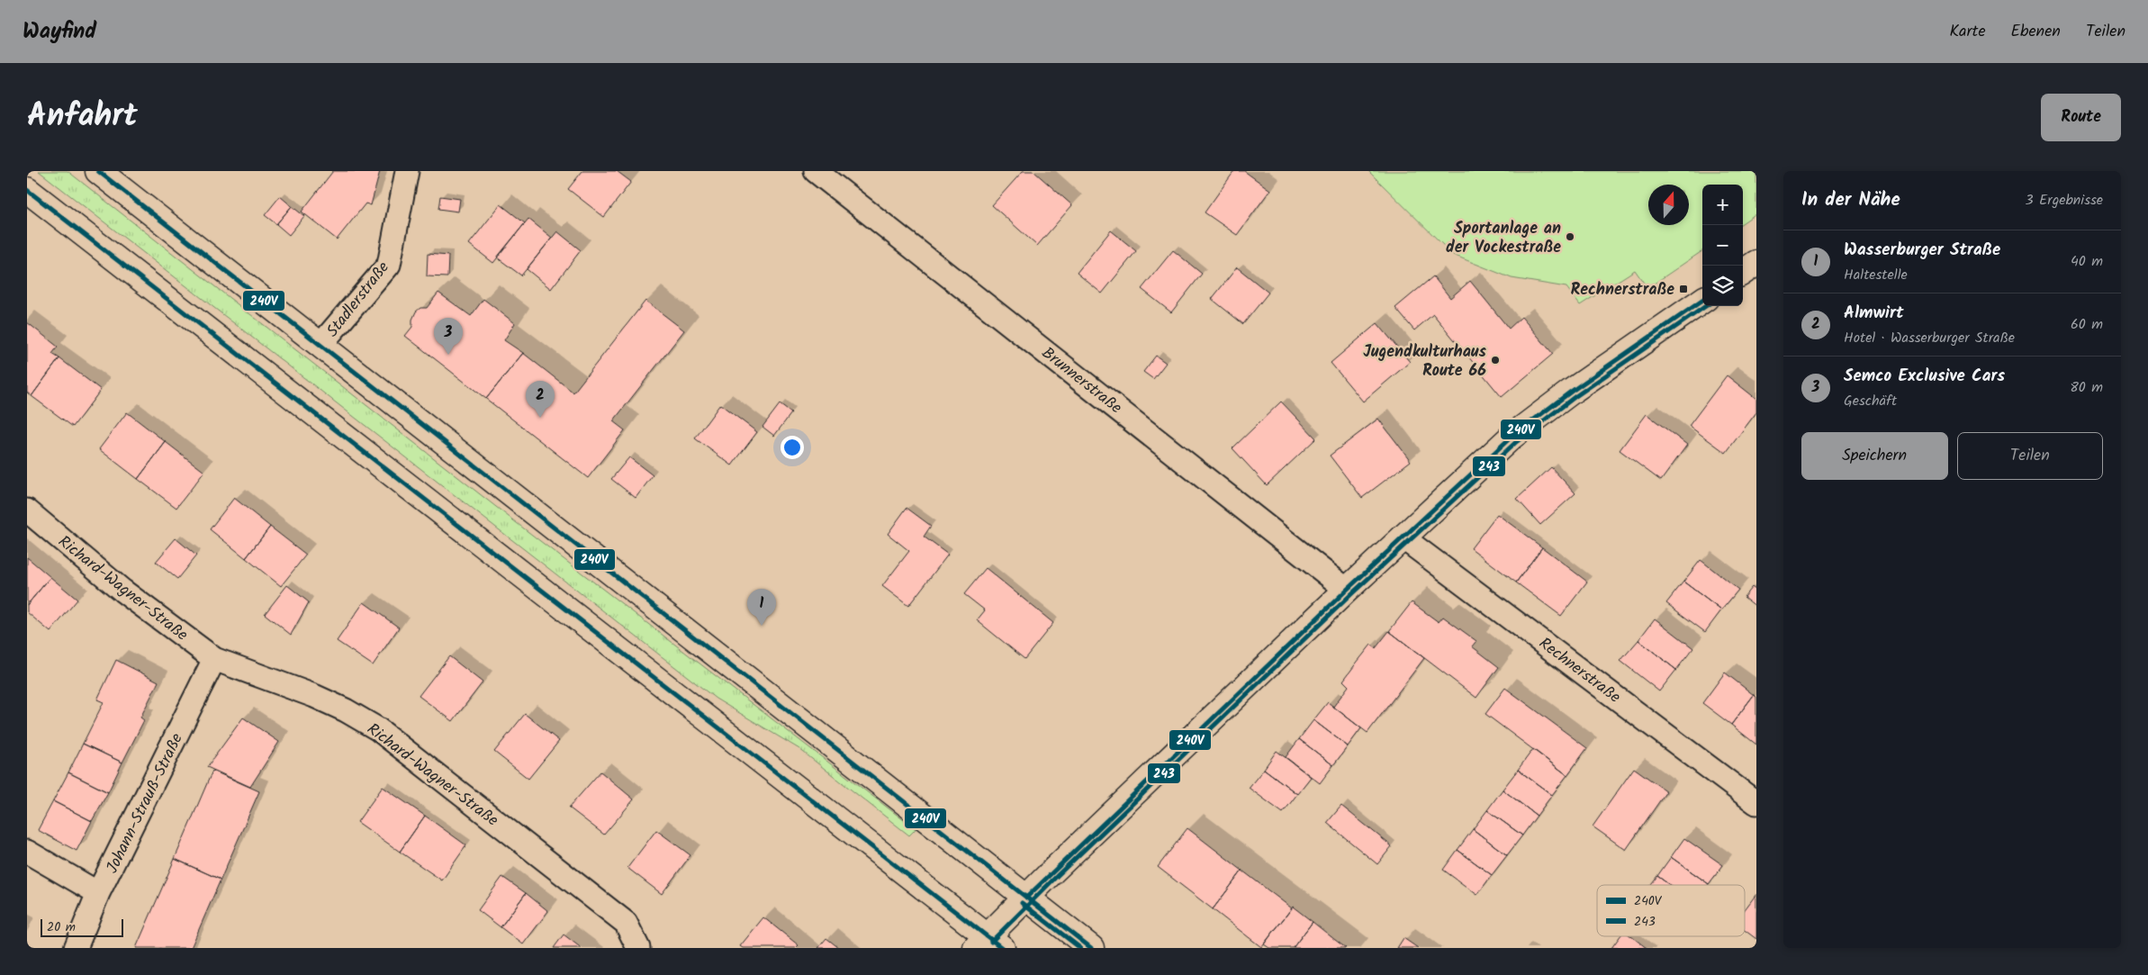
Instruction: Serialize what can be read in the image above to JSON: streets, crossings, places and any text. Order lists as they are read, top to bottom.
{
  "streets": {
    "street": [
      "Stadlerstraße",
      "Brunnerstraße",
      "Richard-Wagner-Straße",
      "Rechnerstraße",
      "Johann-Strauß-Straße"
    ]
  },
  "crossings": [
    ["Richard-Wagner-Straße", "Johann-Strauß-Straße"]
  ],
  "places": {
    "other": ["Sportanlage an der Vockestraße", "Jugendkulturhaus Route 66"],
    "transit": ["Rechnerstraße"]
  },
  "lines": ["transit line 240V", "transit line 243"],
  "legend": ["240V", "243"],
  "scale_bar": "20 m",
  "north": "top",
  "page": {
    "header": "Wayfind",
    "nav": ["Karte", "Ebenen", "Teilen"],
    "title": "Anfahrt",
    "buttons": [
      "Route",
      ["Speichern", "Teilen"]
    ],
    "heading": ["In der Nähe", "3 Ergebnisse"],
    "map_buttons": ["+", "−"],
    "list": [
      {
        "mark": "1",
        "name": "Wasserburger Straße",
        "note": "Haltestelle",
        "value": "40 m"
      },
      {
        "mark": "2",
        "name": "Almwirt",
        "note": "Hotel · Wasserburger Straße",
        "value": "60 m"
      },
      {
        "mark": "3",
        "name": "Semco Exclusive Cars",
        "note": "Geschäft",
        "value": "80 m"
      }
    ],
    "pins": ["3", "2", "1"],
    "scale": "20 m"
  }
}
